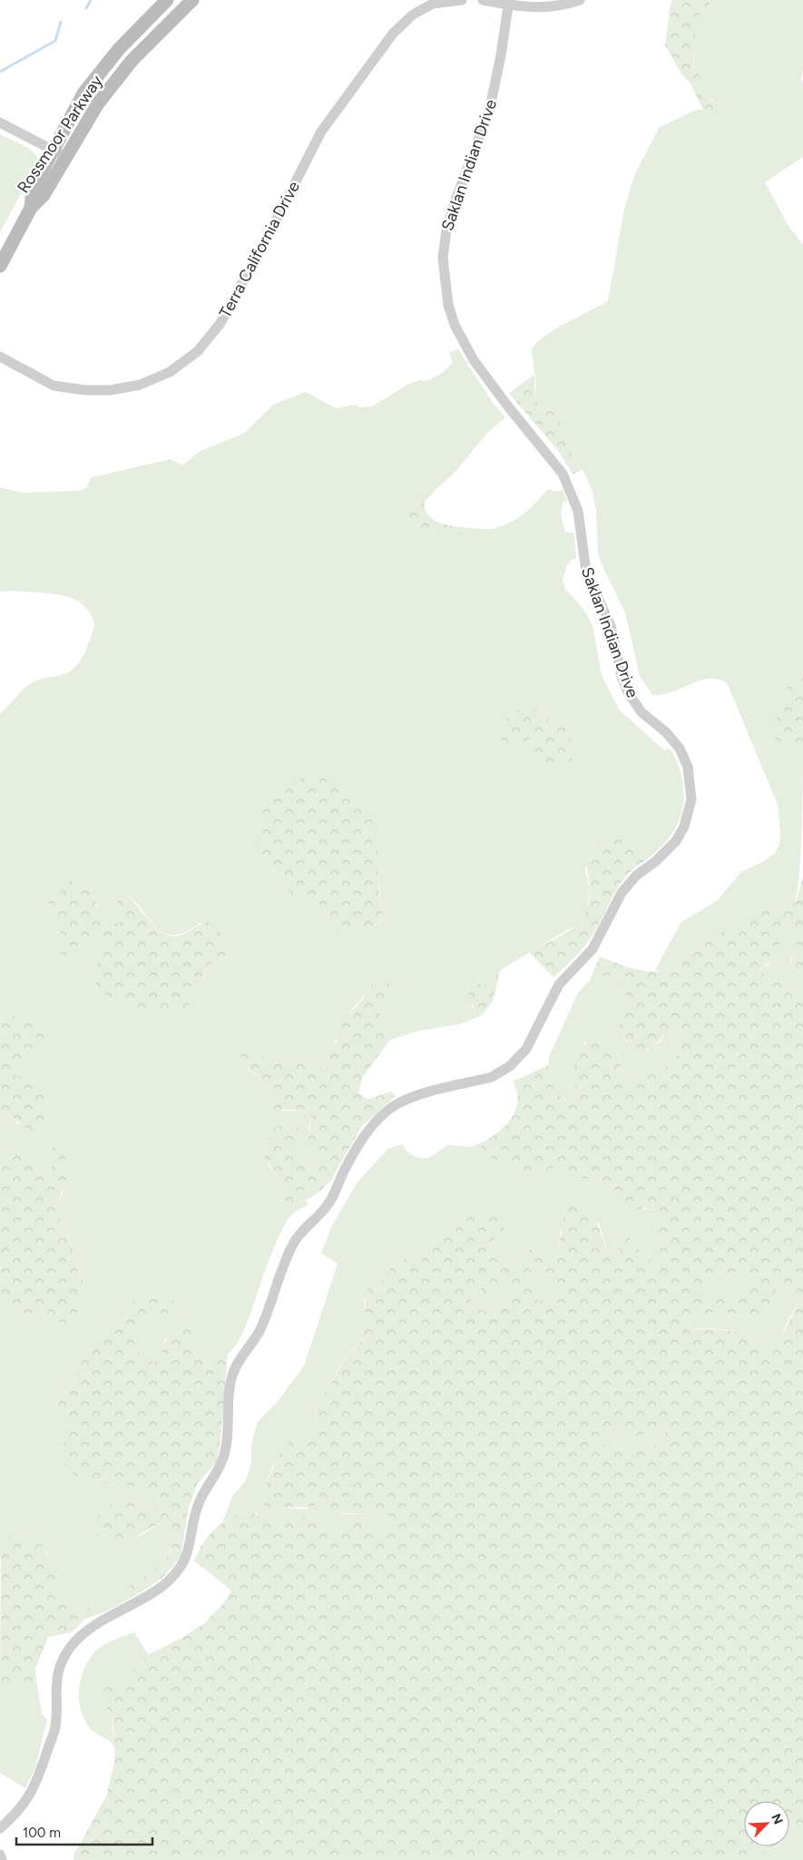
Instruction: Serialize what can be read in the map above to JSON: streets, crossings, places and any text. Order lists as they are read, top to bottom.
{
  "streets": {
    "street": ["Rossmoor Parkway", "Saklan Indian Drive", "Terra California Drive"]
  },
  "scale_bar": "100 m",
  "north": "top right"
}
